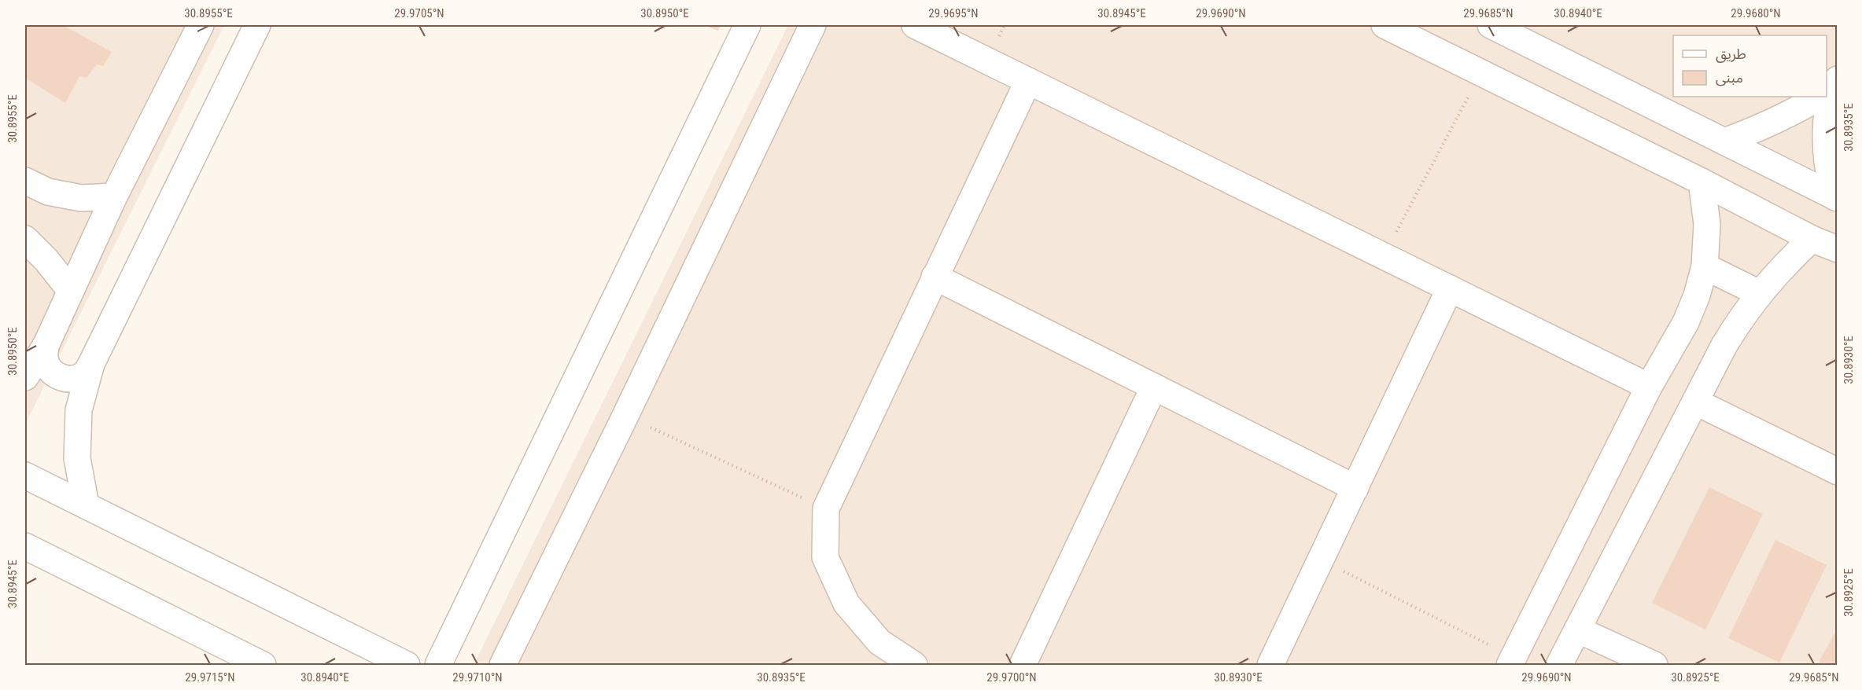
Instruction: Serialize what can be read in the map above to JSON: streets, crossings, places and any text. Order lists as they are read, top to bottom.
{
  "legend": ["طريق", "مبنى"],
  "coordinates": [
    "30.8955°E",
    "29.9705°N",
    "30.8950°E",
    "29.9695°N",
    "30.8945°E",
    "29.9690°N",
    "29.9685°N",
    "30.8940°E",
    "29.9680°N",
    "30.8935°E",
    "30.8930°E",
    "30.8925°E",
    "29.9715°N",
    "29.9710°N",
    "29.9700°N"
  ]
}
